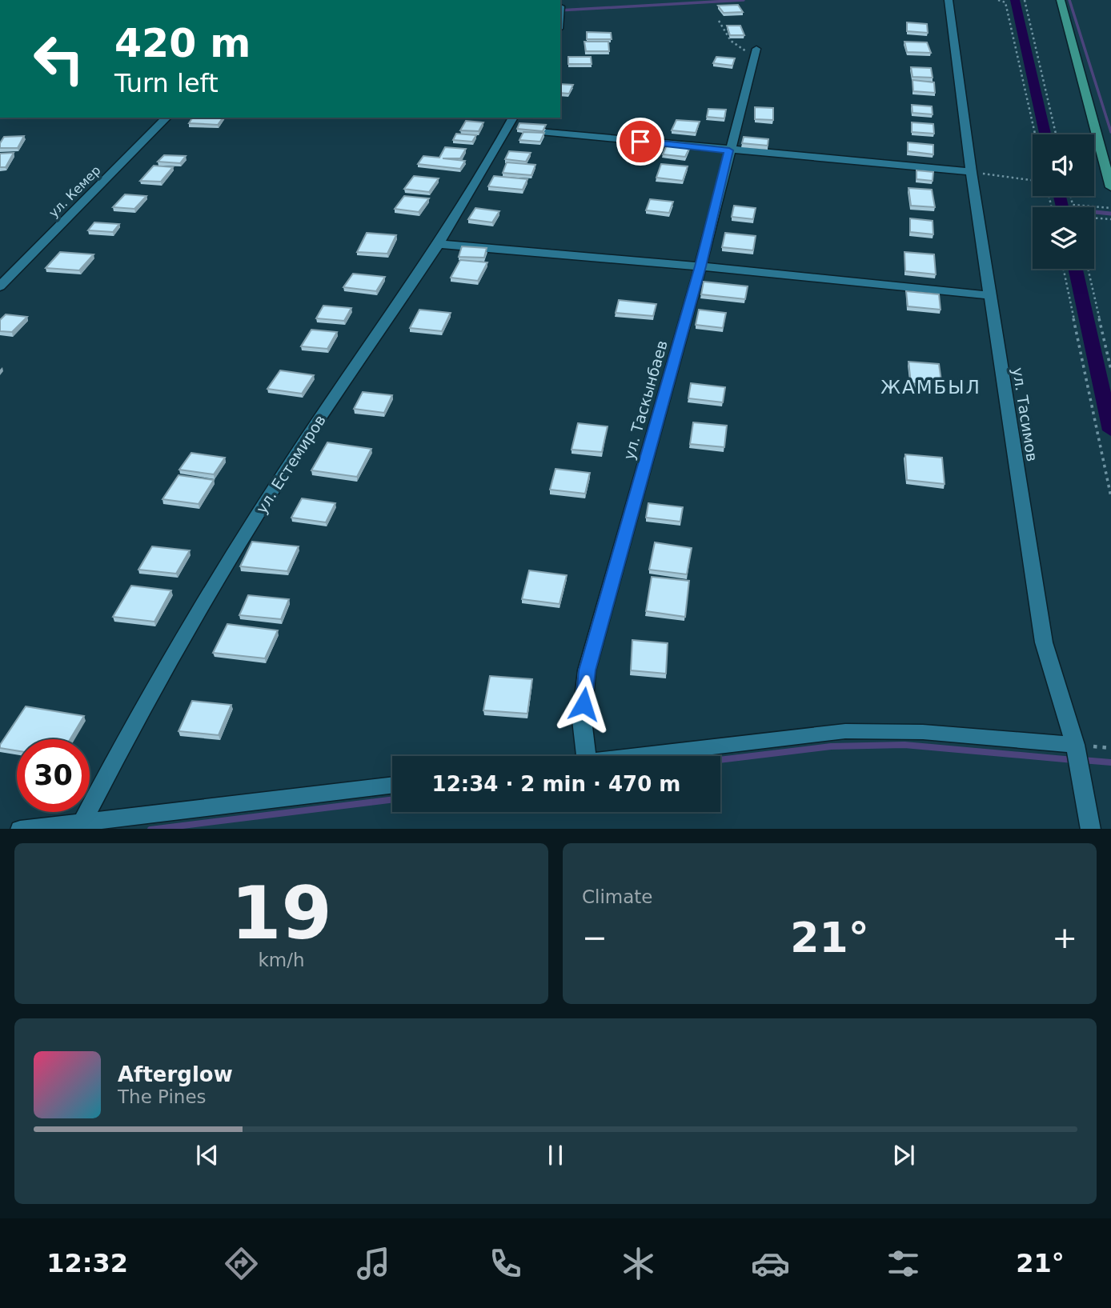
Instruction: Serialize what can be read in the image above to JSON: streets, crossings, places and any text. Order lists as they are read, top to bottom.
{
  "streets": {
    "street": [
      "ул. Кемер",
      "ул. Таскынбаев",
      "ул. Тасимов",
      "ул. Естемиров"
    ]
  },
  "districts": ["ЖАМБЫЛ"],
  "page": {
    "turn": ["420 m", "Turn left"],
    "limit": "30",
    "trip": "12:34 · 2 min · 470 m",
    "tile": [
      ["19", "km/h"],
      "Climate"
    ],
    "heat": ["−", "21°", "+"],
    "song": ["Afterglow", "The Pines"],
    "tabs": ["12:32", "21°"]
  }
}
